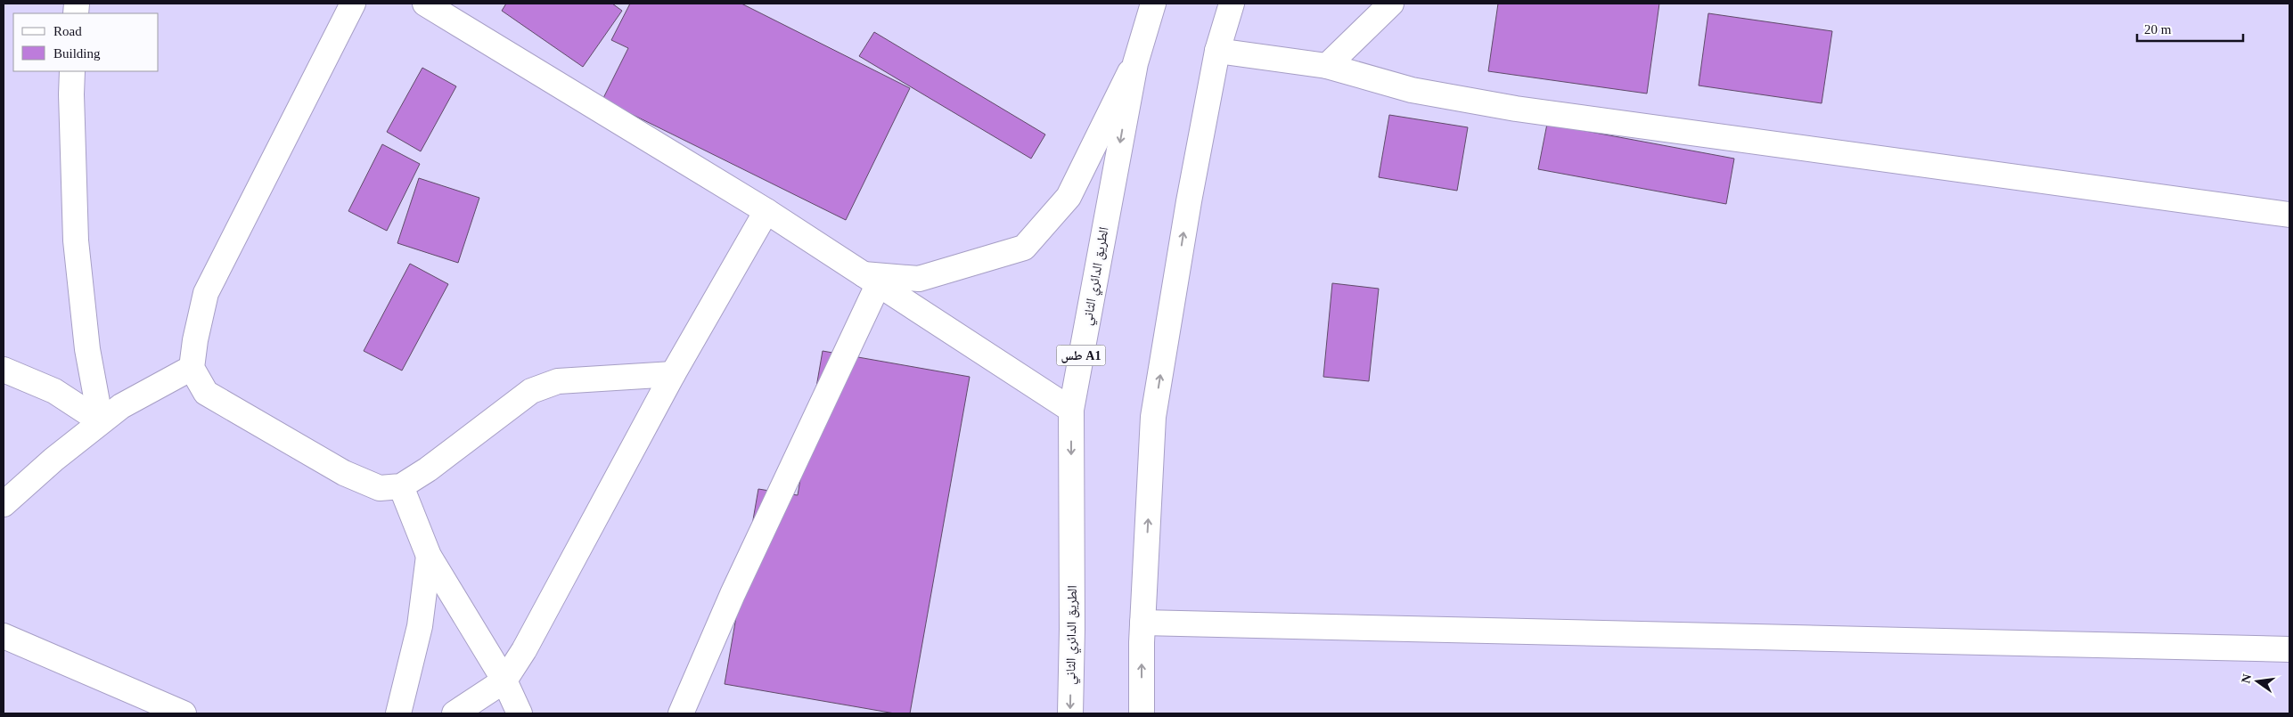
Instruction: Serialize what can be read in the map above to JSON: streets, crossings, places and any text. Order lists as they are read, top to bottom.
{
  "streets": {
    "main road": ["الطريق الدائري الثاني", "طس A1"]
  },
  "legend": ["Road", "Building"],
  "scale_bar": "20 m",
  "north": "left"
}
